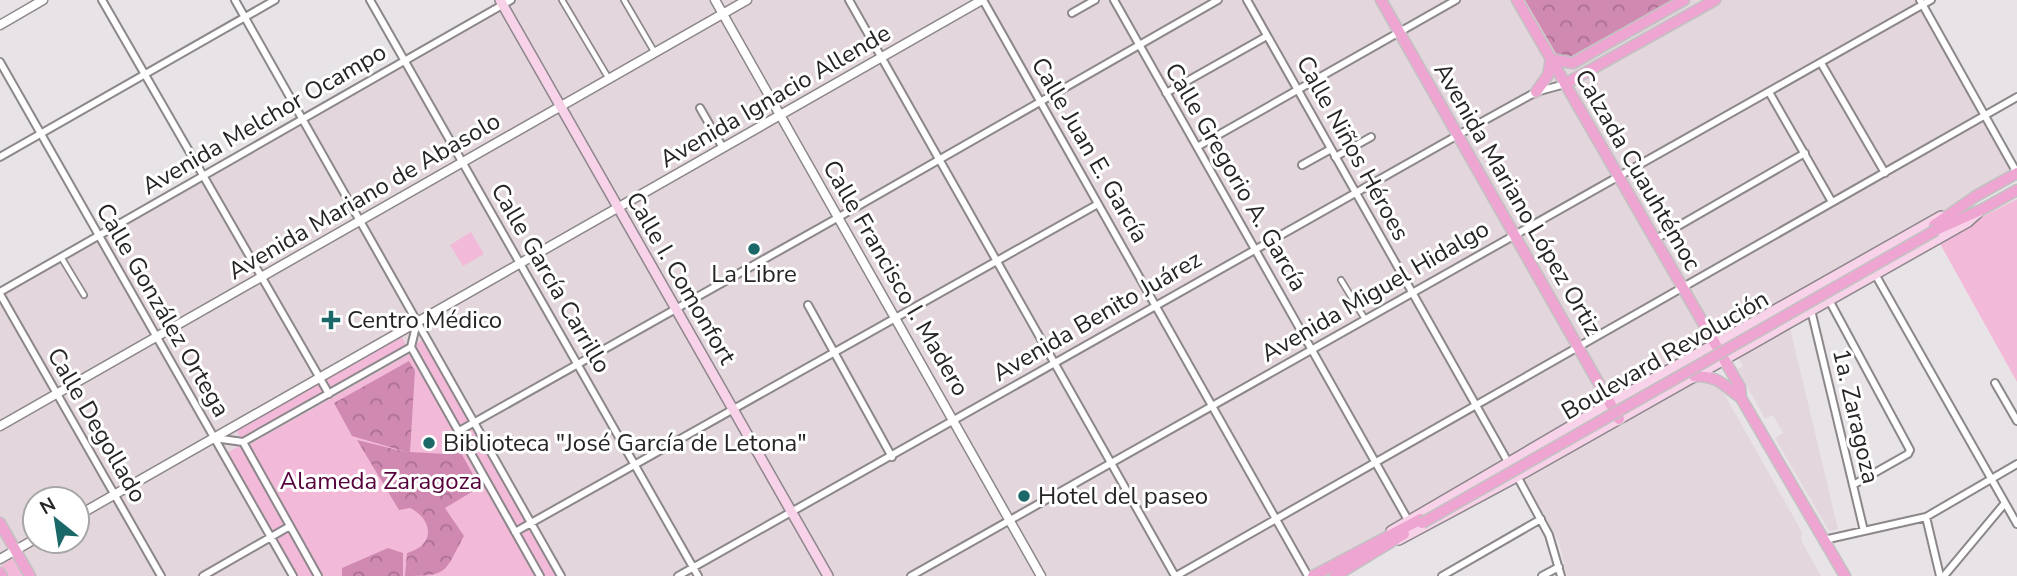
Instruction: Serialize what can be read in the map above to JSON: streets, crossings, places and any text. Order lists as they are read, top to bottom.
{
  "streets": {
    "main road": [
      "Calzada Cuauhtémoc",
      "Avenida Mariano López Ortiz",
      "Calle I. Comonfort",
      "Avenida Benito Juárez",
      "Boulevard Revolución"
    ],
    "street": [
      "Avenida Ignacio Allende",
      "Avenida Melchor Ocampo",
      "Calle Niños Héroes",
      "Calle Juan E. García",
      "Calle Gregorio A. García",
      "Avenida Mariano de Abasolo",
      "Calle García Carrillo",
      "Calle Francisco I. Madero",
      "Avenida Miguel Hidalgo",
      "Calle González Ortega",
      "1a. Zaragoza",
      "Calle Degollado"
    ]
  },
  "crossings": [
    ["Avenida Ignacio Allende", "Calle Juan E. García"],
    ["Avenida Ignacio Allende", "Calle García Carrillo"],
    ["Avenida Ignacio Allende", "Calle I. Comonfort"],
    ["Avenida Ignacio Allende", "Calle Francisco I. Madero"],
    ["Avenida Ignacio Allende", "Calle González Ortega"],
    ["Avenida Ignacio Allende", "Calle Degollado"],
    ["Avenida Melchor Ocampo", "Calle García Carrillo"],
    ["Avenida Melchor Ocampo", "Calle I. Comonfort"],
    ["Avenida Melchor Ocampo", "Calle González Ortega"],
    ["Avenida Melchor Ocampo", "Calle Degollado"],
    ["Calle Niños Héroes", "Avenida Miguel Hidalgo"],
    ["Calle Niños Héroes", "Avenida Benito Juárez"],
    ["Calle Juan E. García", "Avenida Miguel Hidalgo"],
    ["Calle Juan E. García", "Avenida Benito Juárez"],
    ["Calzada Cuauhtémoc", "Avenida Miguel Hidalgo"],
    ["Calzada Cuauhtémoc", "Avenida Benito Juárez"],
    ["Calzada Cuauhtémoc", "Boulevard Revolución"],
    ["Calle Gregorio A. García", "Avenida Miguel Hidalgo"],
    ["Calle Gregorio A. García", "Avenida Benito Juárez"],
    ["Avenida Mariano de Abasolo", "Calle García Carrillo"],
    ["Avenida Mariano de Abasolo", "Calle I. Comonfort"],
    ["Avenida Mariano de Abasolo", "Calle Francisco I. Madero"],
    ["Avenida Mariano de Abasolo", "Calle González Ortega"],
    ["Avenida Mariano de Abasolo", "Calle Degollado"],
    ["Avenida Mariano López Ortiz", "Avenida Miguel Hidalgo"],
    ["Avenida Mariano López Ortiz", "Avenida Benito Juárez"],
    ["Avenida Mariano López Ortiz", "Boulevard Revolución"],
    ["Calle García Carrillo", "Avenida Benito Juárez"],
    ["Calle I. Comonfort", "Avenida Benito Juárez"],
    ["Calle Francisco I. Madero", "Avenida Miguel Hidalgo"],
    ["Calle Francisco I. Madero", "Avenida Benito Juárez"],
    ["Boulevard Revolución", "1a. Zaragoza"]
  ],
  "parks": ["Alameda Zaragoza"],
  "places": {
    "other": ["La Libre", "Biblioteca \"José García de Letona\"", "Hotel del paseo"],
    "health": ["Centro Médico"]
  },
  "north": "top left"
}
